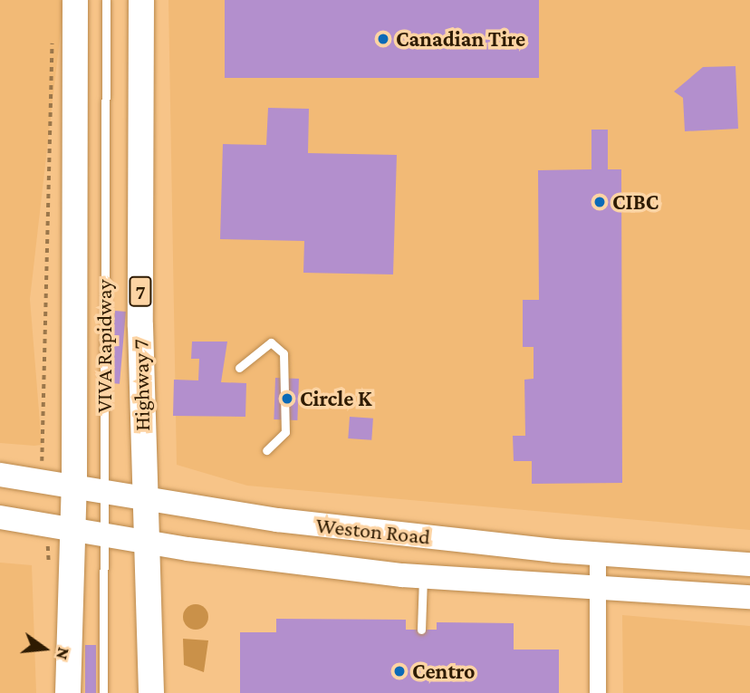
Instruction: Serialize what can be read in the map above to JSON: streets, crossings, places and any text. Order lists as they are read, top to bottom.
{
  "streets": {
    "main road": ["7", "Highway 7", "Weston Road"],
    "lane": ["VIVA Rapidway"]
  },
  "crossings": [
    ["VIVA Rapidway", "Weston Road"],
    ["Highway 7", "Weston Road"]
  ],
  "places": [
    "Canadian Tire",
    "CIBC",
    "Circle K",
    "Centro"
  ],
  "north": "right"
}
